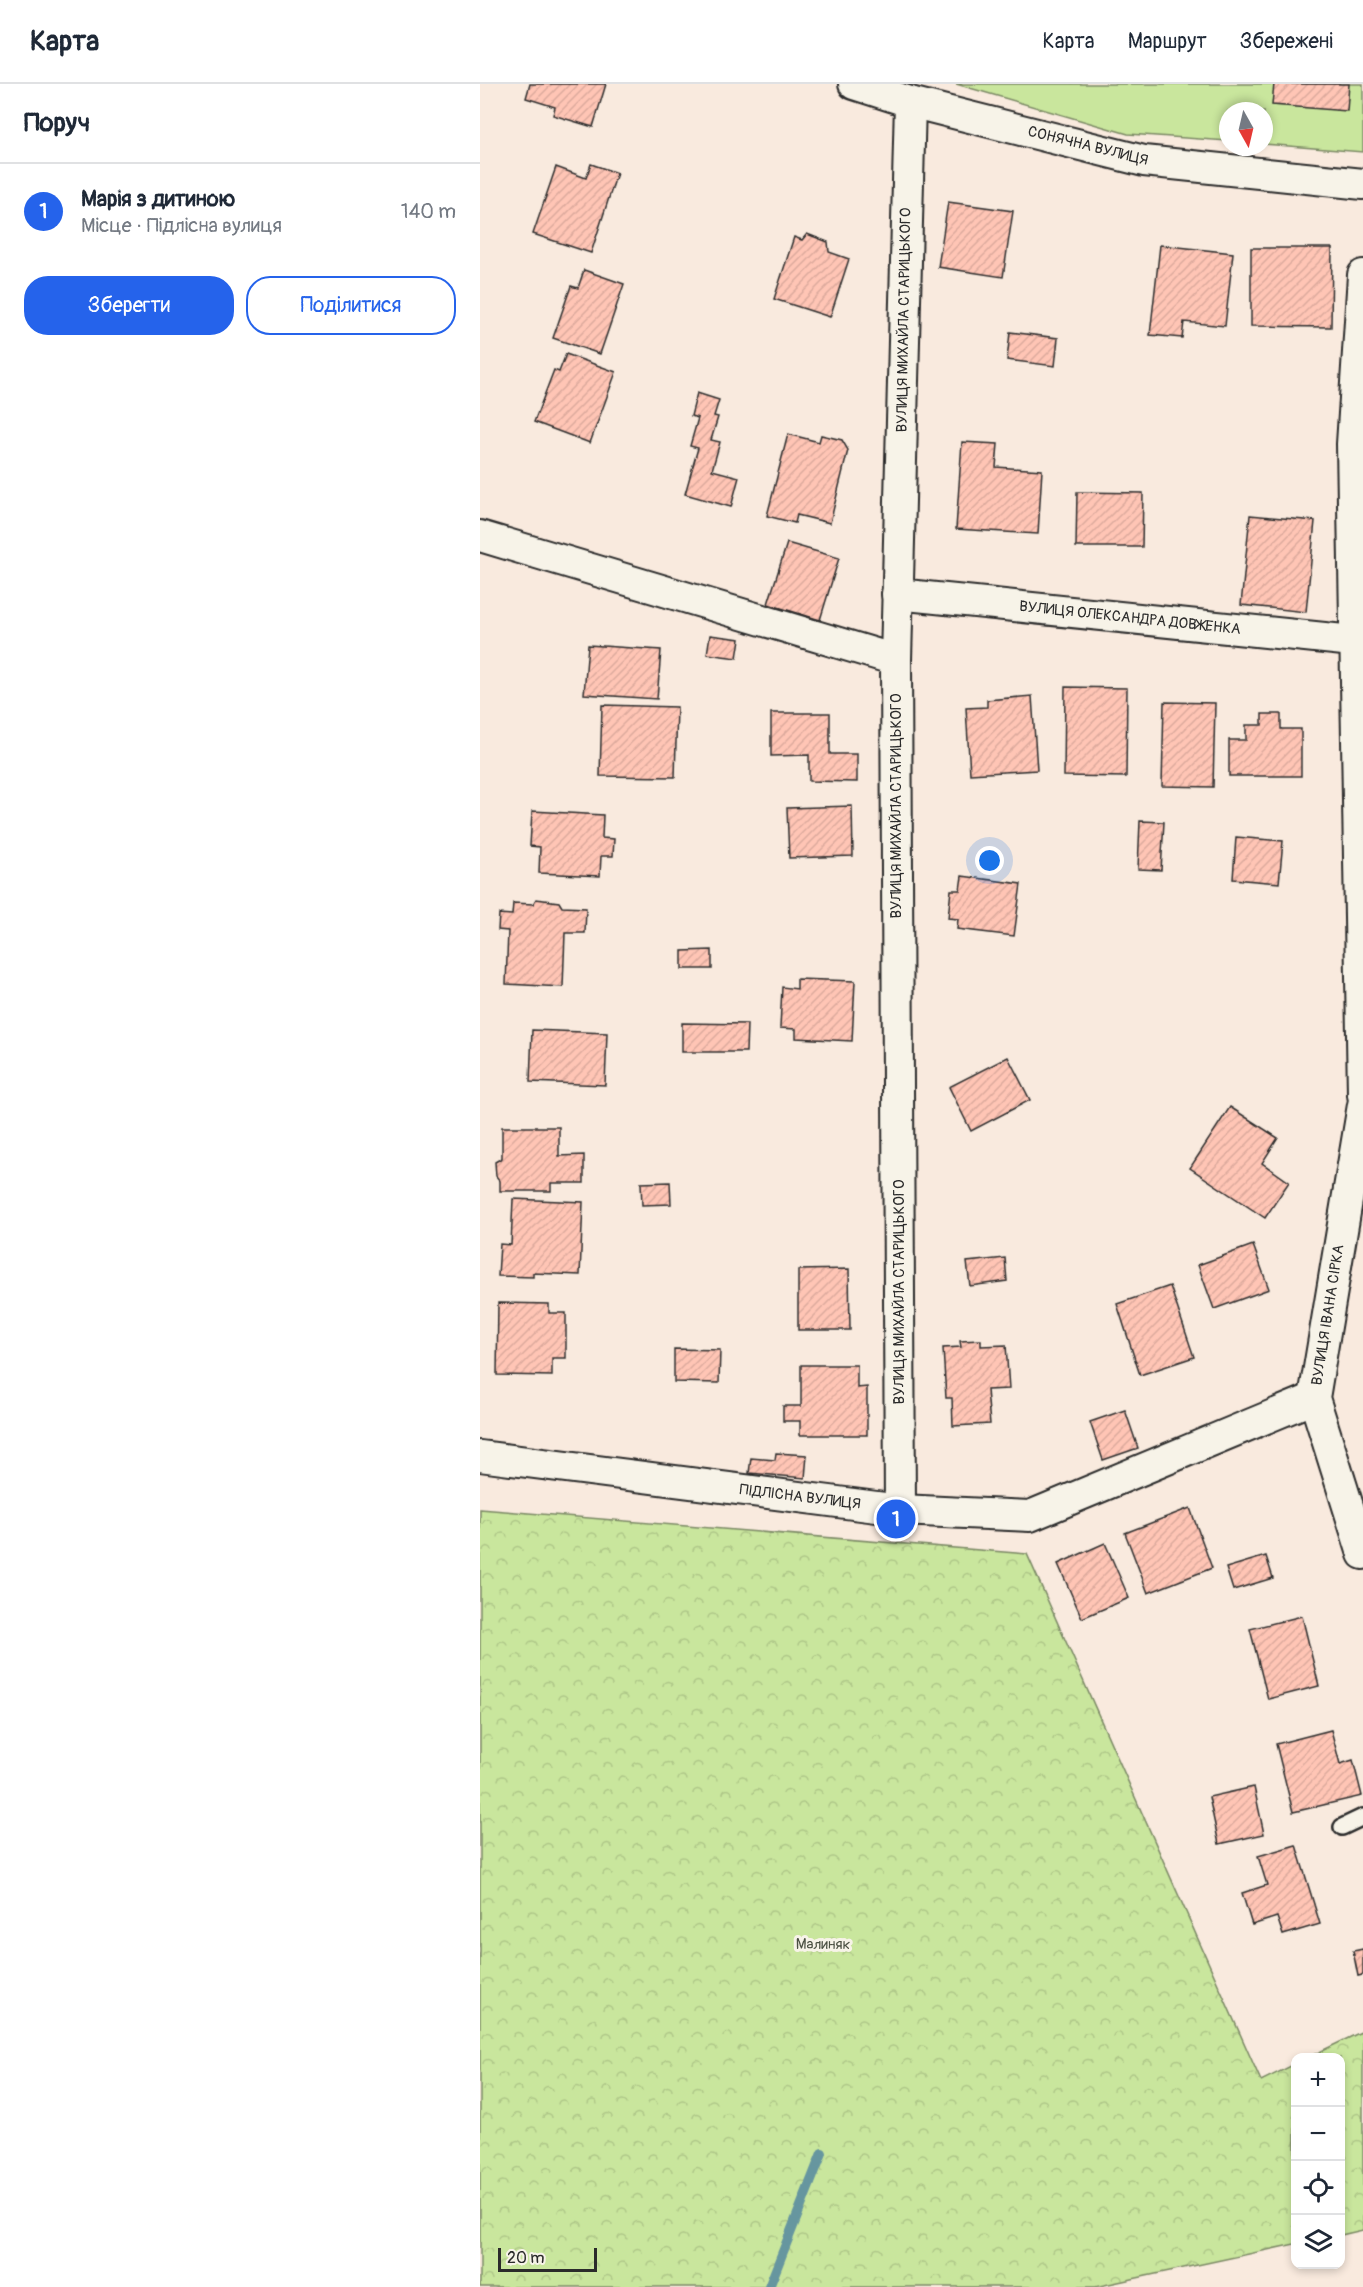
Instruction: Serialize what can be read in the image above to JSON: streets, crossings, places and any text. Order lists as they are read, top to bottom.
{
  "streets": {
    "street": [
      "СОНЯЧНА ВУЛИЦЯ",
      "ВУЛИЦЯ МИХАЙЛА СТАРИЦЬКОГО",
      "ВУЛИЦЯ ОЛЕКСАНДРА ДОВЖЕНКА",
      "ВУЛИЦЯ ІВАНА СІРКА",
      "ПІДЛІСНА ВУЛИЦЯ"
    ]
  },
  "crossings": [
    ["СОНЯЧНА ВУЛИЦЯ", "ВУЛИЦЯ МИХАЙЛА СТАРИЦЬКОГО"],
    ["ВУЛИЦЯ МИХАЙЛА СТАРИЦЬКОГО", "ВУЛИЦЯ ОЛЕКСАНДРА ДОВЖЕНКА"],
    ["ВУЛИЦЯ МИХАЙЛА СТАРИЦЬКОГО", "ПІДЛІСНА ВУЛИЦЯ"],
    ["ВУЛИЦЯ ІВАНА СІРКА", "ПІДЛІСНА ВУЛИЦЯ"]
  ],
  "parks": ["Малиняк"],
  "scale_bar": "20 m",
  "north": "bottom",
  "page": {
    "header": "Карта",
    "nav": ["Карта", "Маршрут", "Збережені"],
    "heading": "Поруч",
    "list": [
      {
        "mark": "1",
        "name": "Марія з дитиною",
        "note": "Місце · Підлісна вулиця",
        "value": "140 m"
      }
    ],
    "buttons": ["Зберегти", "Поділитися"],
    "pins": "1",
    "map_buttons": ["+", "−"],
    "scale": "20 m"
  }
}
